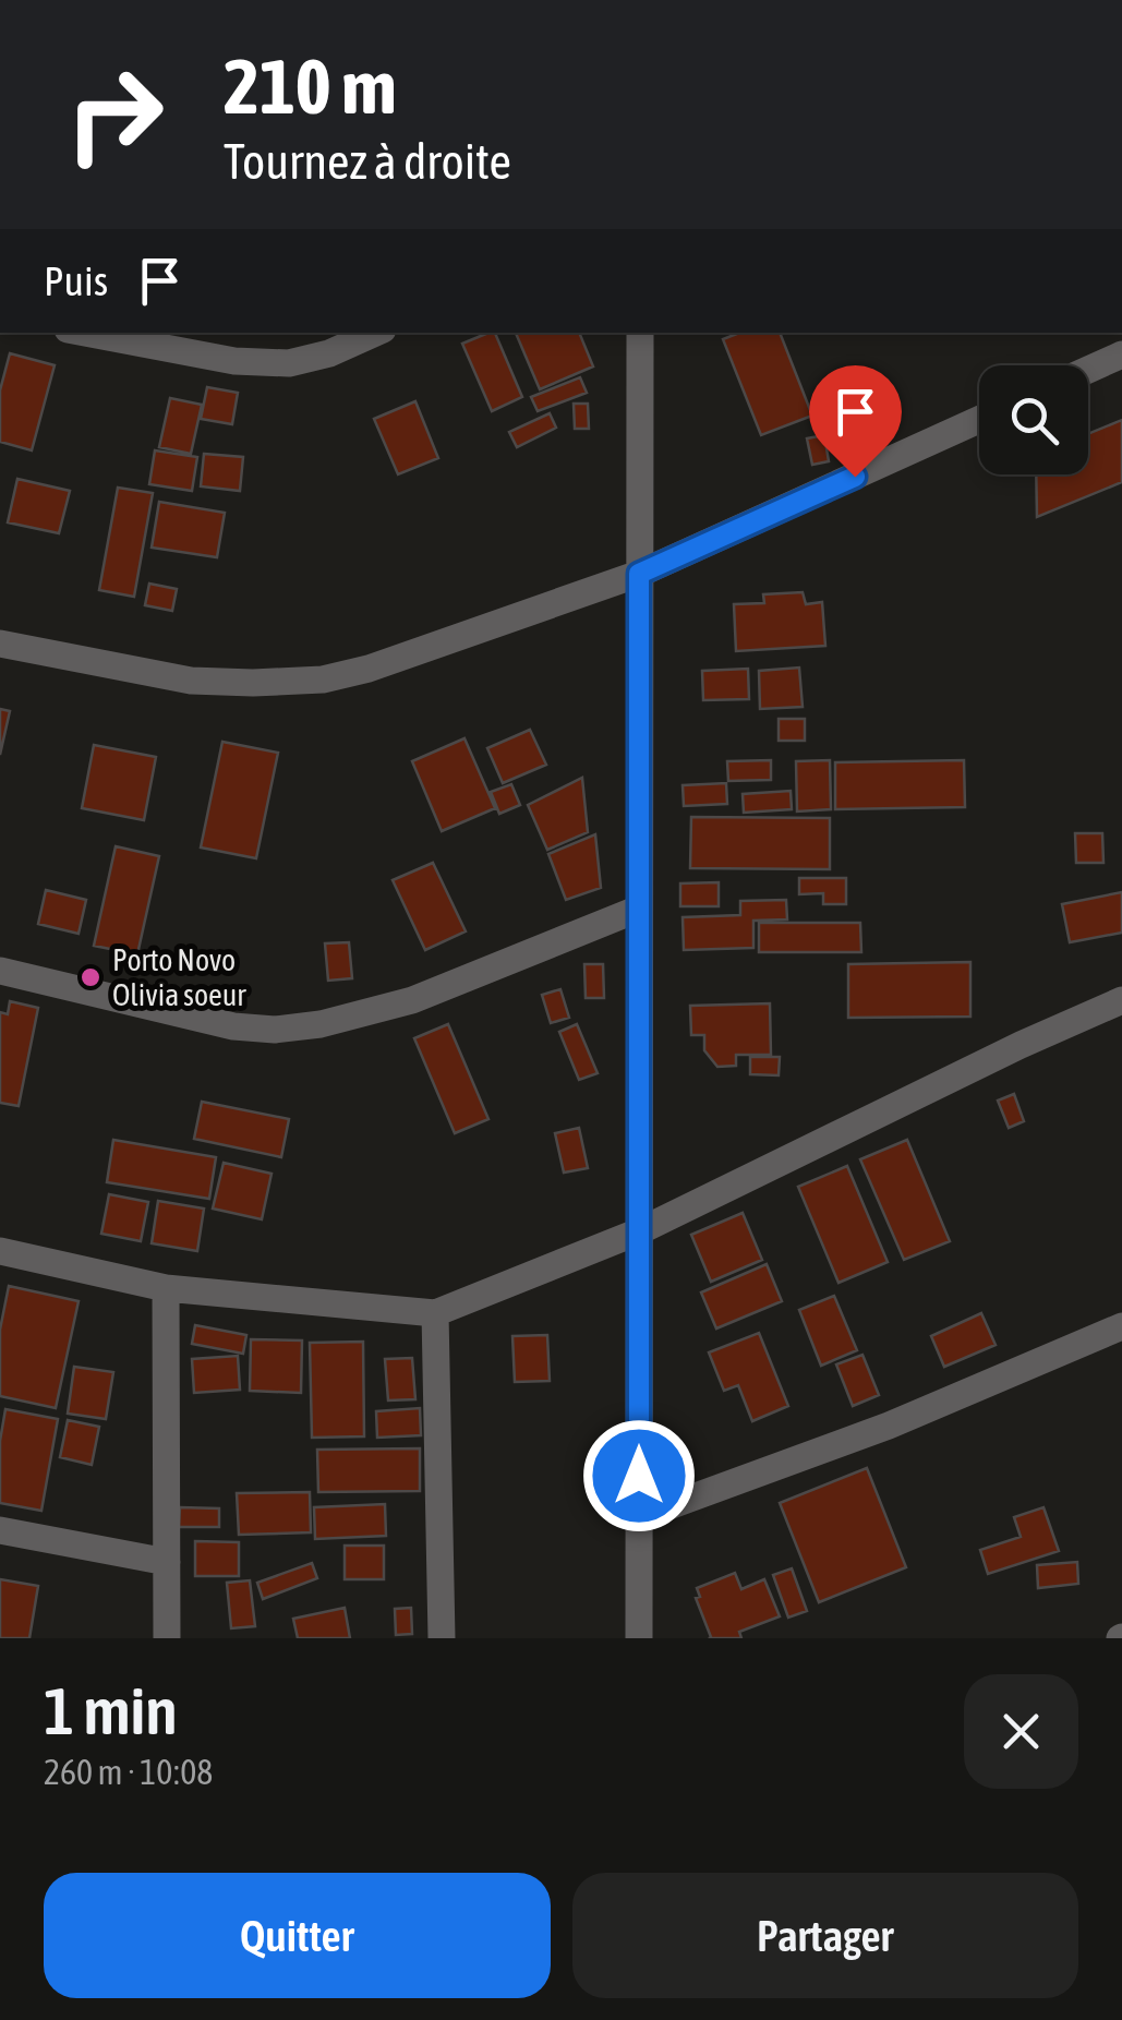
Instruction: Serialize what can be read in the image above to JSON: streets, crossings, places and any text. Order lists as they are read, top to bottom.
{
  "places": ["Porto Novo Olivia soeur"],
  "page": {
    "turn": ["210 m", "Tournez à droite"],
    "then": "Puis",
    "heading": ["1 min", "260 m · 10:08"],
    "buttons": ["Quitter", "Partager"]
  }
}
